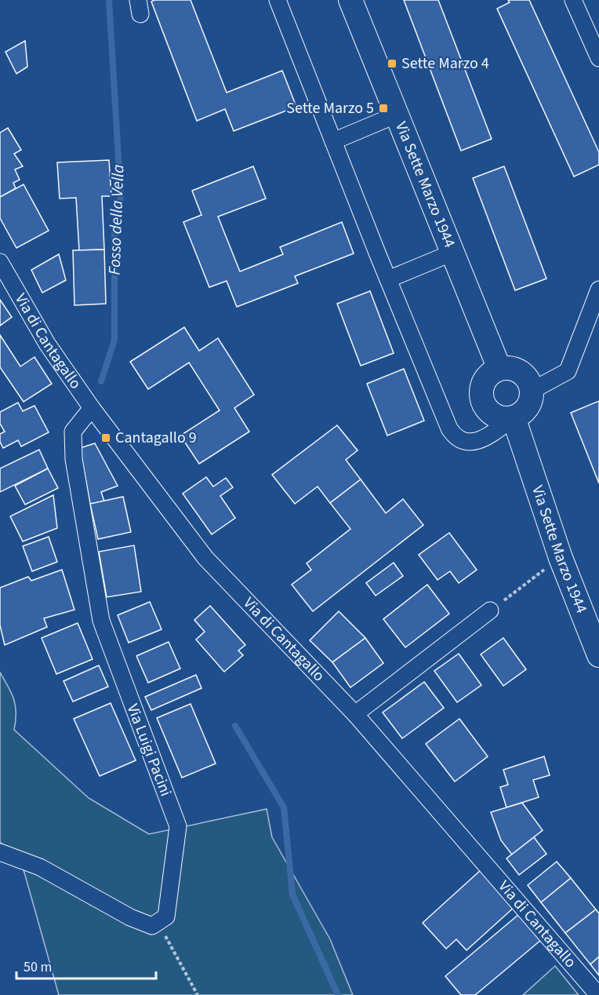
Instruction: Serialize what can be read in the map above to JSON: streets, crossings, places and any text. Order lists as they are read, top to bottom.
{
  "streets": {
    "street": ["Via Sette Marzo 1944", "Via di Cantagallo", "Via Luigi Pacini"]
  },
  "crossings": [
    ["Via di Cantagallo", "Via Luigi Pacini"]
  ],
  "water": ["Fosso della Vella"],
  "places": {
    "transit": ["Sette Marzo 4", "Sette Marzo 5", "Cantagallo 9"]
  },
  "scale_bar": "50 m"
}
